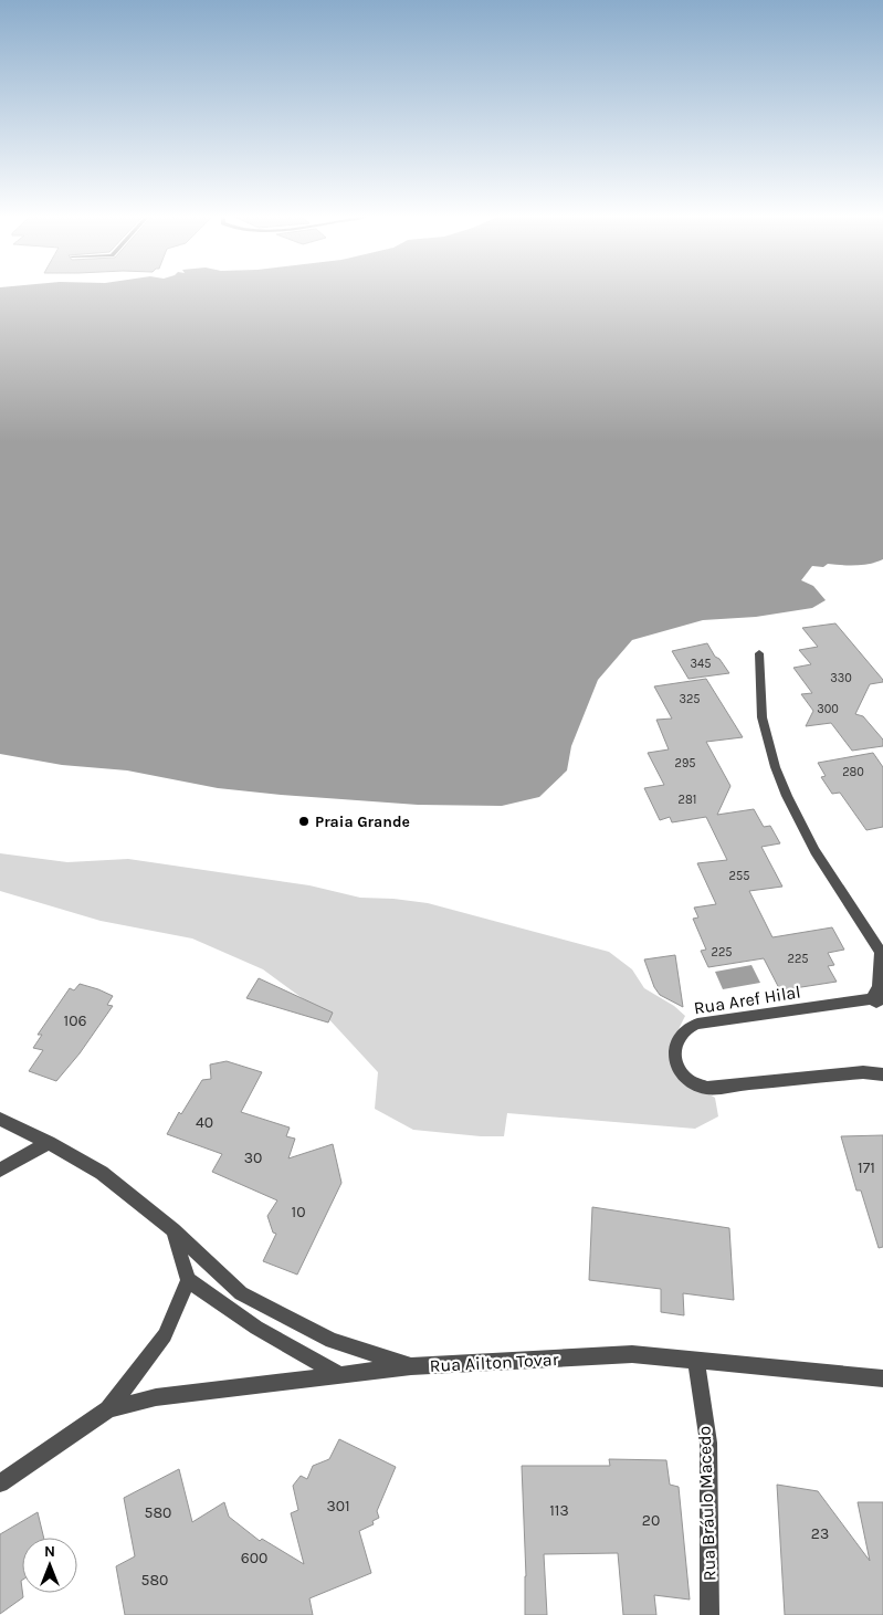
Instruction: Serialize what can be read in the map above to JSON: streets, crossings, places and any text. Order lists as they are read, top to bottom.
{
  "streets": {
    "street": ["Rua Aref Hilal", "Rua Ailton Tovar", "Rua Bráulo Macedo"]
  },
  "crossings": [
    ["Rua Ailton Tovar", "Rua Bráulo Macedo"]
  ],
  "places": ["Praia Grande"],
  "house_numbers": [
    "345",
    "330",
    "325",
    "300",
    "295",
    "280",
    "281",
    "255",
    "225",
    "225",
    "106",
    "40",
    "30",
    "171",
    "10",
    "301",
    "113",
    "580",
    "20",
    "23",
    "600",
    "580"
  ],
  "north": "top"
}
